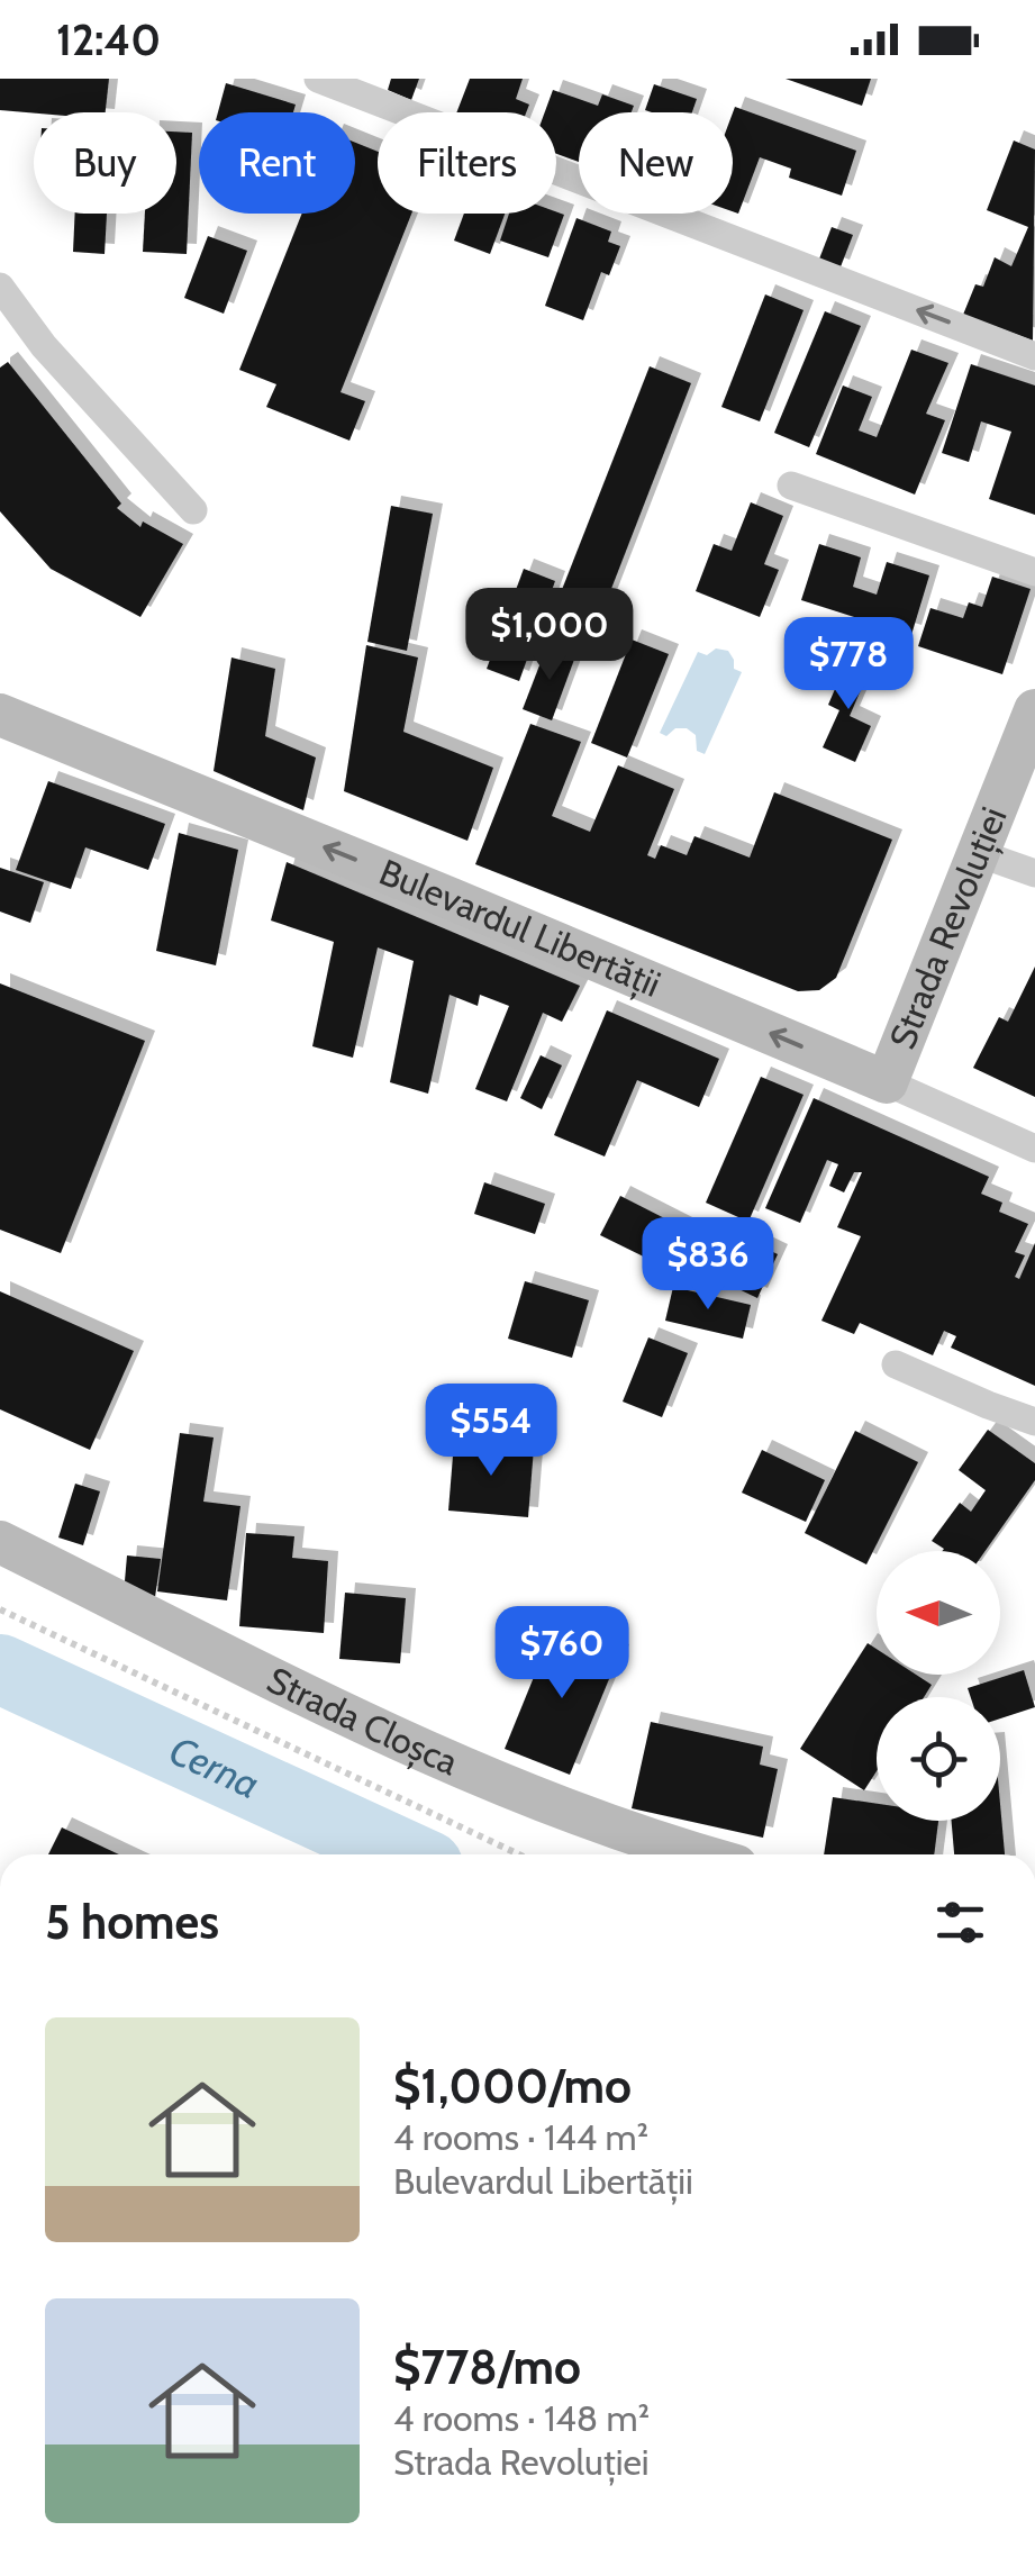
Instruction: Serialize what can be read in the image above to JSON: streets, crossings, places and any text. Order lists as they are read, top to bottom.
{
  "streets": {
    "street": ["Strada Revoluției", "Bulevardul Libertății", "Strada Cloșca"]
  },
  "crossings": [
    ["Strada Revoluției", "Bulevardul Libertății"]
  ],
  "one_way": ["Bulevardul Libertății"],
  "water": ["Cerna"],
  "north": "left",
  "page": {
    "status": "12:40",
    "chip": [
      "Buy",
      "Rent",
      "Filters",
      "New"
    ],
    "price": [
      "$1,000",
      "$778",
      "$836",
      "$554",
      "$760"
    ],
    "heading": "5 homes",
    "list": [
      {
        "name": "$1,000/mo",
        "note": "4 rooms · 144 m² · Bulevardul Libertății"
      },
      {
        "name": "$778/mo",
        "note": "4 rooms · 148 m² · Strada Revoluției"
      }
    ]
  }
}
